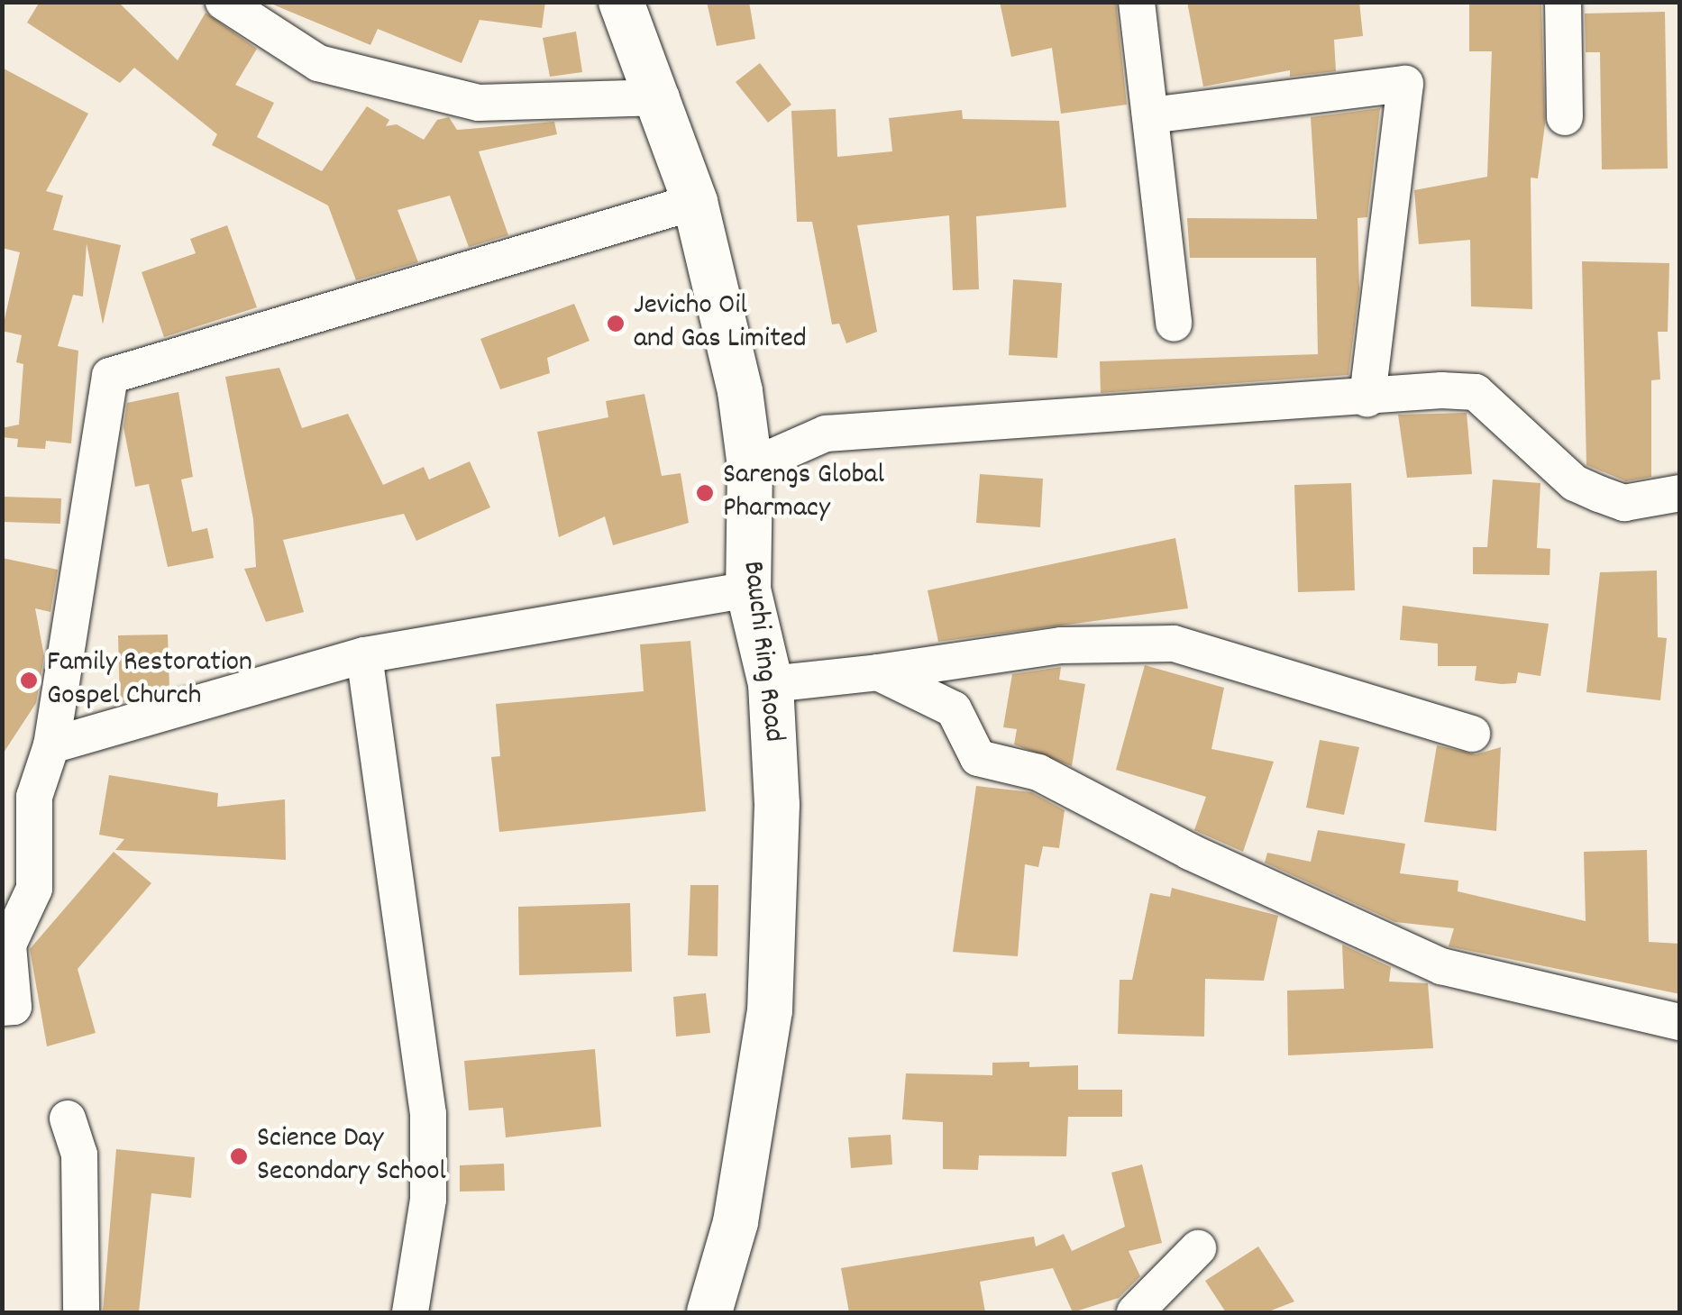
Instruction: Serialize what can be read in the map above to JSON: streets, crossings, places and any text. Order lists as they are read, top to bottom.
{
  "streets": {
    "main road": ["Bauchi Ring Road"]
  },
  "places": [
    "Jevicho Oil and Gas Limited",
    "Sarengs Global Pharmacy",
    "Family Restoration Gospel Church",
    "Science Day Secondary School"
  ]
}
